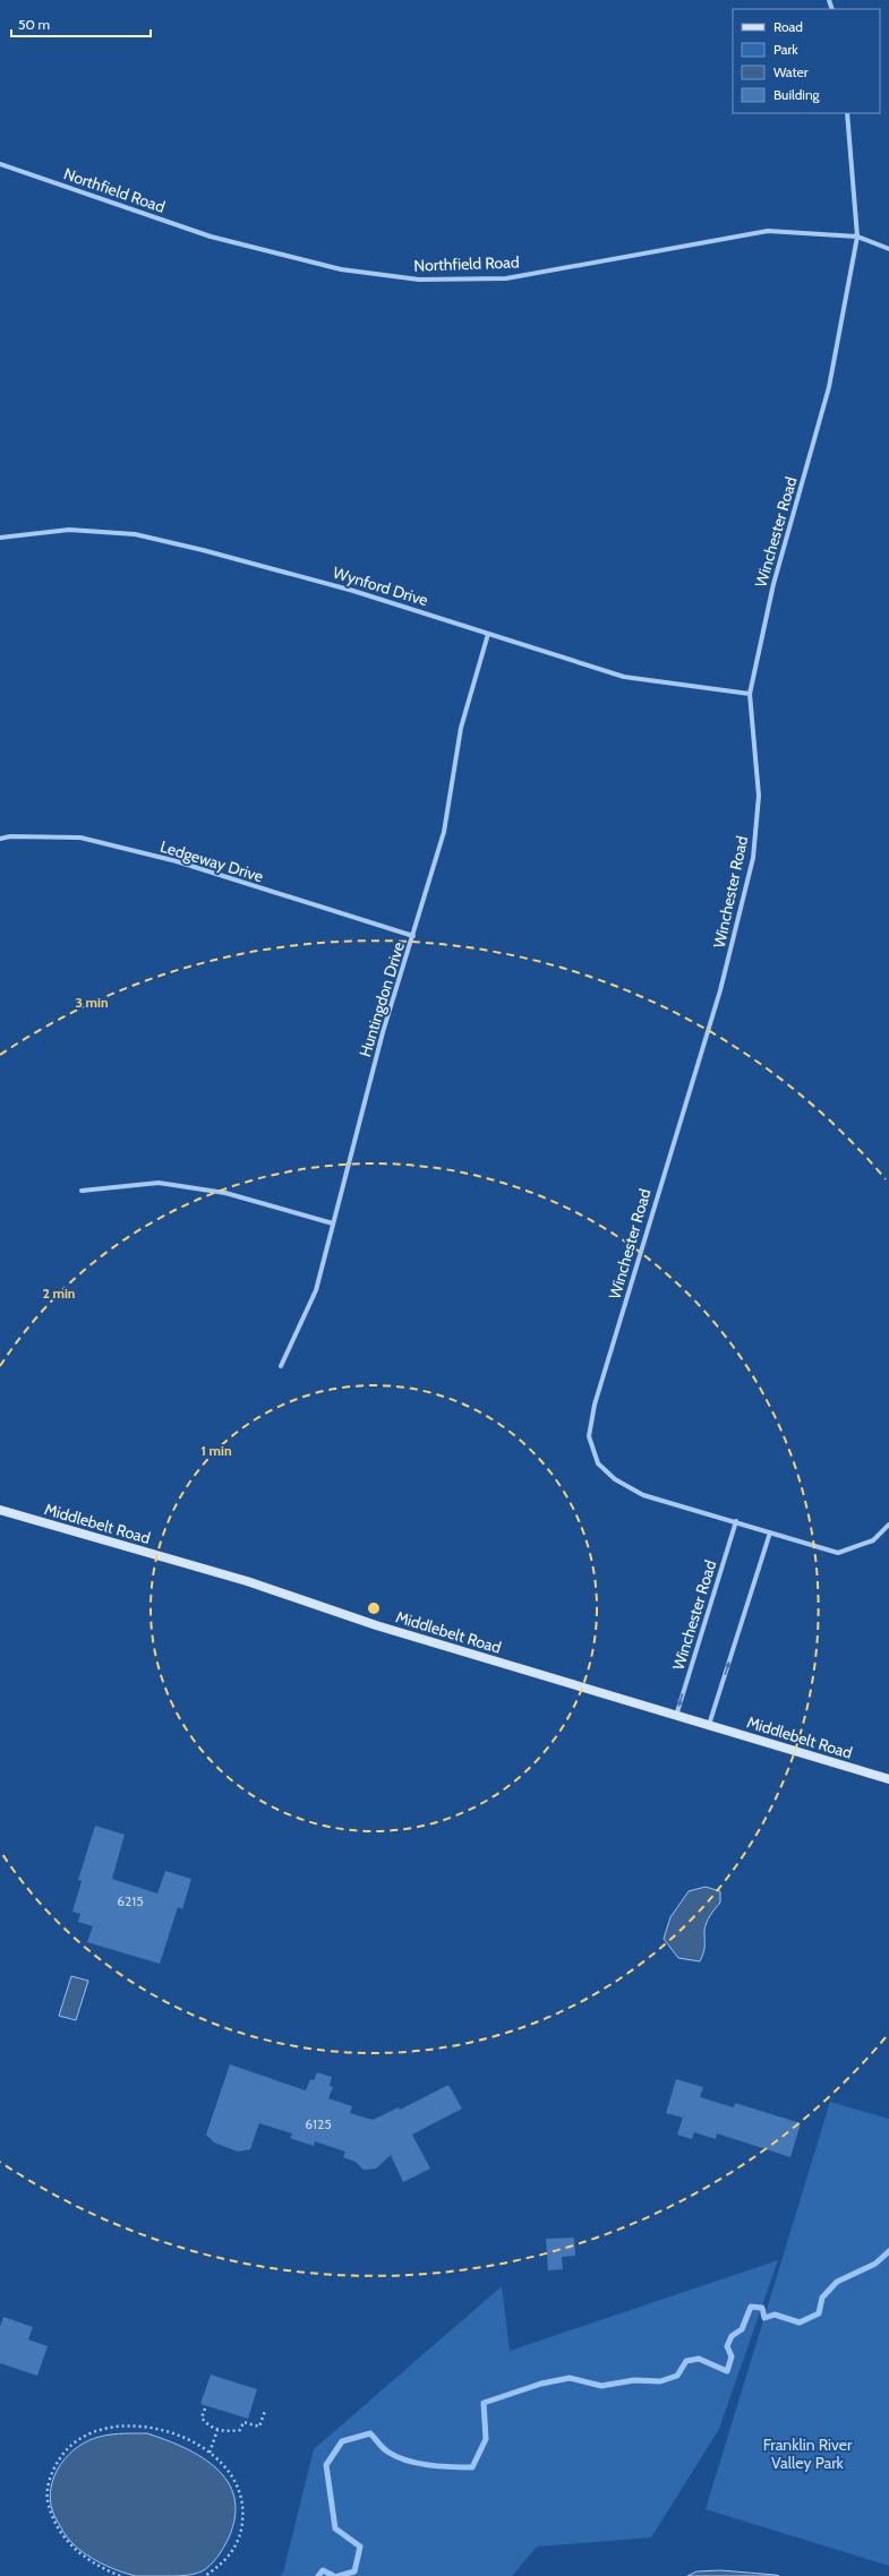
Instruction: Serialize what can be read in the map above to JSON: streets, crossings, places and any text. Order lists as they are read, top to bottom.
{
  "streets": {
    "street": [
      "Northfield Road",
      "Winchester Road",
      "Wynford Drive",
      "Ledgeway Drive",
      "Huntingdon Drive",
      "Middlebelt Road"
    ]
  },
  "crossings": [
    ["Northfield Road", "Winchester Road"],
    ["Winchester Road", "Wynford Drive"],
    ["Winchester Road", "Middlebelt Road"],
    ["Wynford Drive", "Huntingdon Drive"],
    ["Ledgeway Drive", "Huntingdon Drive"]
  ],
  "parks": ["Franklin River Valley Park"],
  "house_numbers": ["6215", "6125"],
  "legend": [
    "Road",
    "Park",
    "Water",
    "Building"
  ],
  "scale_bar": "50 m",
  "rings": ["3 min", "2 min", "1 min"]
}
